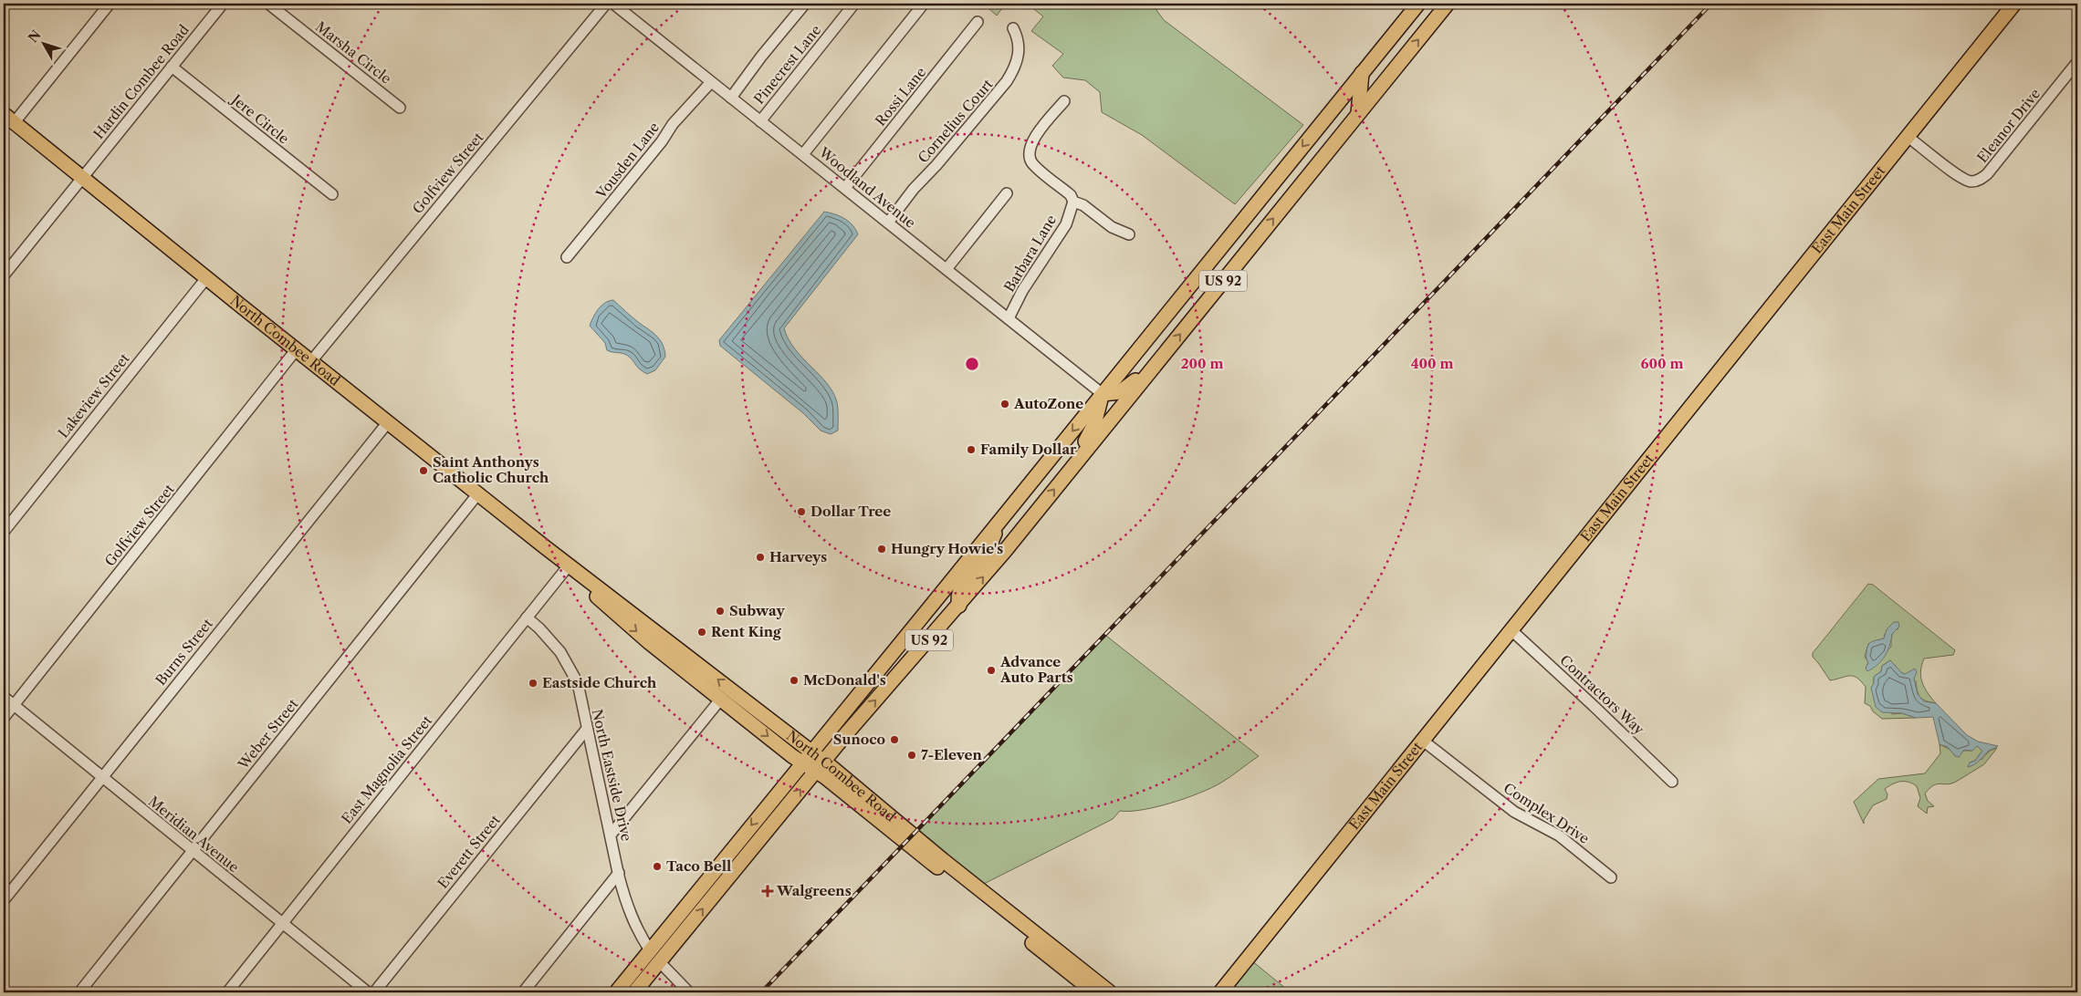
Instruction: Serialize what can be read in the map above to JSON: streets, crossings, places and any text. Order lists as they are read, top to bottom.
{
  "streets": {
    "main road": ["East Main Street", "US 92", "North Combee Road"],
    "street": [
      "Marsha Circle",
      "Pinecrest Lane",
      "Hardin Combee Road",
      "Rossi Lane",
      "Jere Circle",
      "Cornelius Court",
      "Eleanor Drive",
      "Vousden Lane",
      "Golfview Street",
      "Woodland Avenue",
      "Barbara Lane",
      "Lakeview Street",
      "Burns Street",
      "Contractors Way",
      "Weber Street",
      "East Magnolia Street",
      "North Eastside Drive",
      "Complex Drive",
      "Meridian Avenue",
      "Everett Street"
    ]
  },
  "crossings": [
    ["Pinecrest Lane", "Woodland Avenue"],
    ["Hardin Combee Road", "Jere Circle"],
    ["Hardin Combee Road", "North Combee Road"],
    ["Rossi Lane", "Woodland Avenue"],
    ["Cornelius Court", "Woodland Avenue"],
    ["Eleanor Drive", "East Main Street"],
    ["Vousden Lane", "Woodland Avenue"],
    ["Golfview Street", "North Combee Road"],
    ["Golfview Street", "Meridian Avenue"],
    ["Woodland Avenue", "Barbara Lane"],
    ["Woodland Avenue", "US 92"],
    ["East Main Street", "Contractors Way"],
    ["East Main Street", "Complex Drive"],
    ["US 92", "North Combee Road"],
    ["US 92", "North Eastside Drive"],
    ["North Combee Road", "Lakeview Street"],
    ["North Combee Road", "Burns Street"],
    ["North Combee Road", "Weber Street"],
    ["North Combee Road", "East Magnolia Street"],
    ["Burns Street", "Meridian Avenue"],
    ["Weber Street", "Meridian Avenue"],
    ["East Magnolia Street", "North Eastside Drive"],
    ["East Magnolia Street", "Meridian Avenue"],
    ["North Eastside Drive", "Everett Street"]
  ],
  "places": {
    "other": [
      "AutoZone",
      "Family Dollar",
      "Saint Anthonys Catholic Church",
      "Dollar Tree",
      "Hungry Howie's",
      "Harveys",
      "Subway",
      "Rent King",
      "Advance Auto Parts",
      "McDonald's",
      "Eastside Church",
      "Sunoco",
      "7-Eleven",
      "Taco Bell"
    ],
    "health": ["Walgreens"]
  },
  "north": "top left",
  "rings": ["200 m", "400 m", "600 m"]
}
